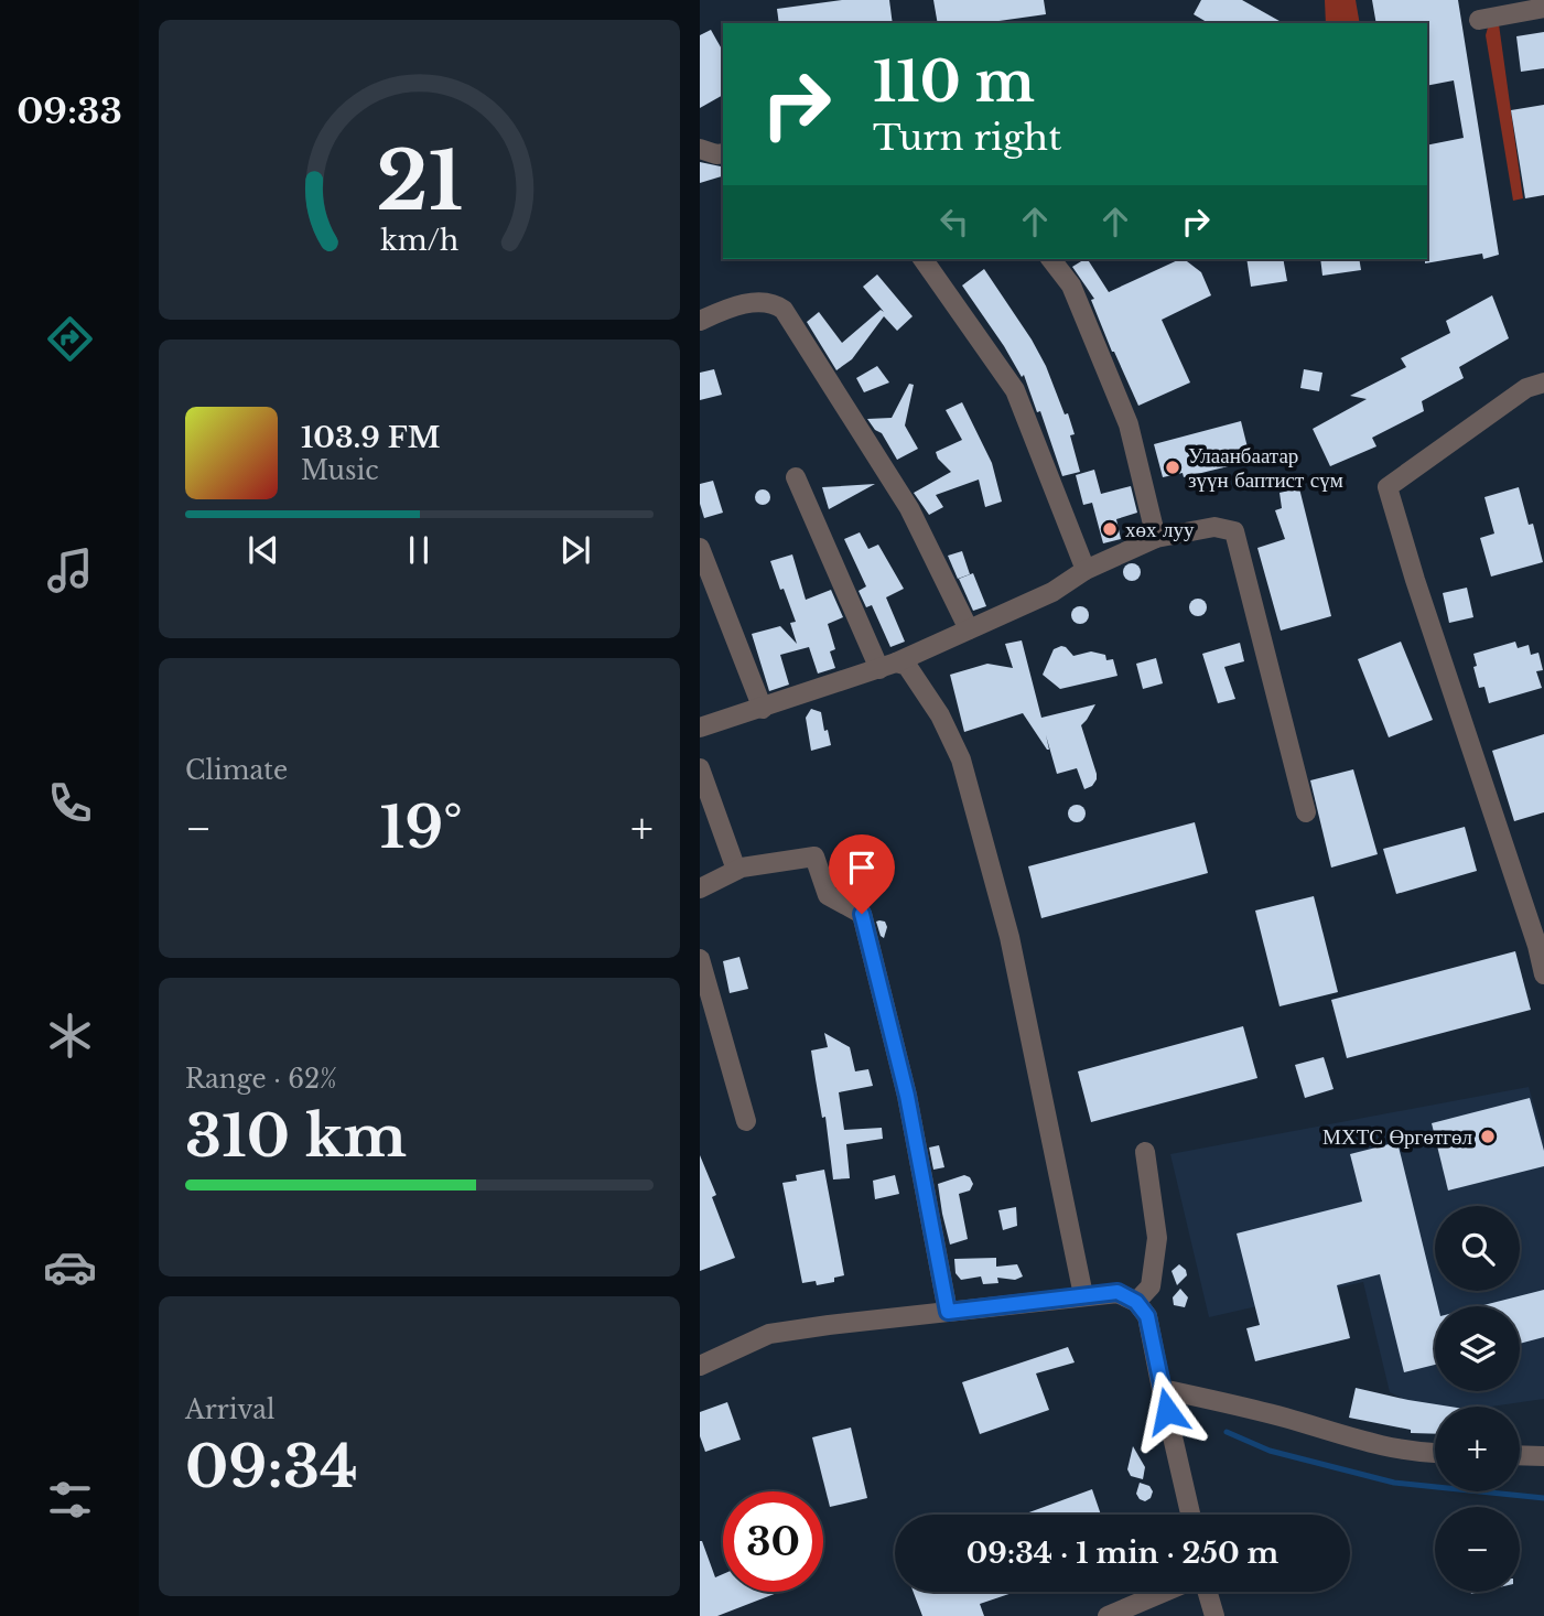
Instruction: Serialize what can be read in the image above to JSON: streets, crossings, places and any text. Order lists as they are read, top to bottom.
{
  "places": ["Улаанбаатар зүүн баптист сүм", "хөх луу", "МХТС Өргөтгөл"],
  "page": {
    "tabs": "09:33",
    "turn": ["110 m", "Turn right"],
    "song": ["103.9 FM", "Music"],
    "tile": [
      "Climate",
      ["Range · 62%", "310 km"],
      ["Arrival", "09:34"]
    ],
    "heat": ["−", "19°", "+"],
    "map_buttons": ["+", "−"],
    "limit": "30",
    "trip": "09:34 · 1 min · 250 m",
    "gauge": ["21", "km/h"]
  }
}
